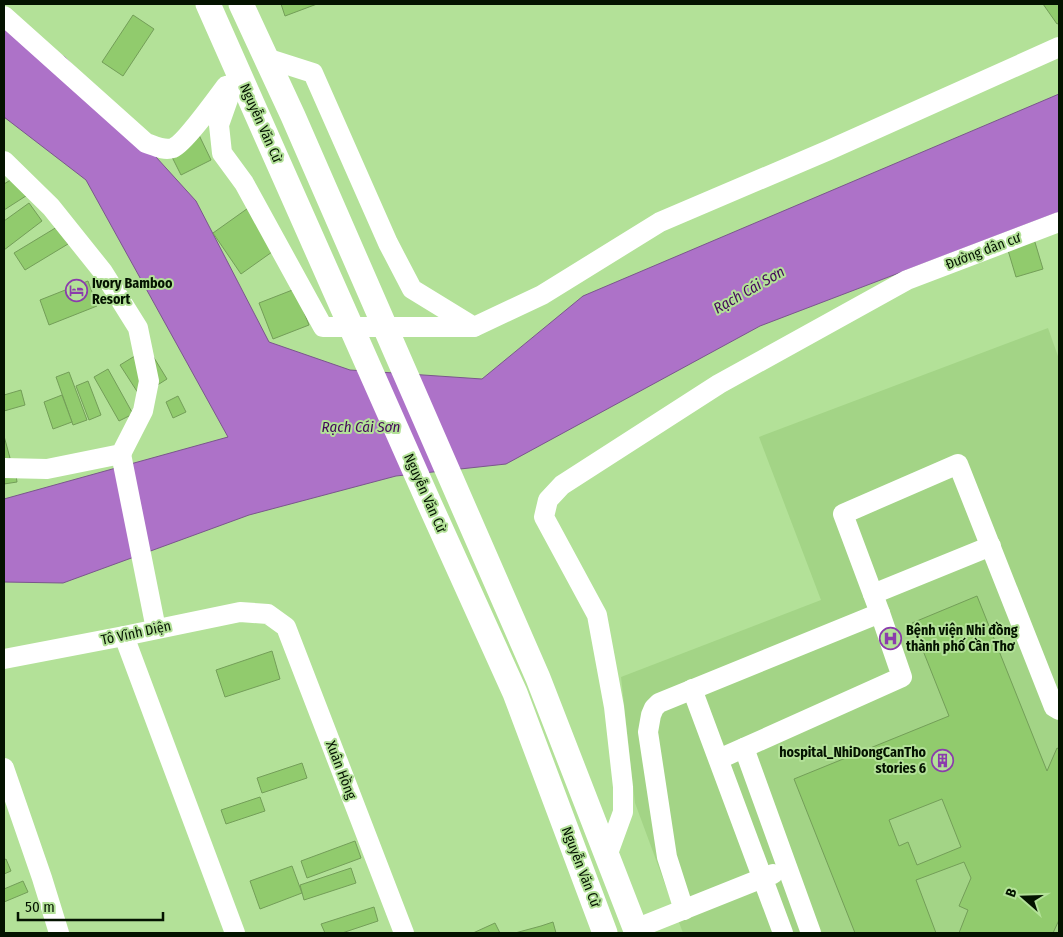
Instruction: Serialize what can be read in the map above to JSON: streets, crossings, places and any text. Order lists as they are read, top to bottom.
{
  "streets": {
    "main road": ["Nguyễn Văn Cừ"],
    "street": ["Đường dân cư", "Tô Vĩnh Diện", "Xuân Hồng"]
  },
  "crossings": [
    ["Nguyễn Văn Cừ", "Đường dân cư"],
    ["Tô Vĩnh Diện", "Xuân Hồng"]
  ],
  "water": ["Rạch Cái Sơn"],
  "places": {
    "hotel": ["Ivory Bamboo Resort"],
    "hospital": ["Bệnh viện Nhi đồng thành phố Cần Thơ"],
    "building": ["hospital_NhiDongCanTho stories 6"]
  },
  "scale_bar": "50 m",
  "north": "left"
}
